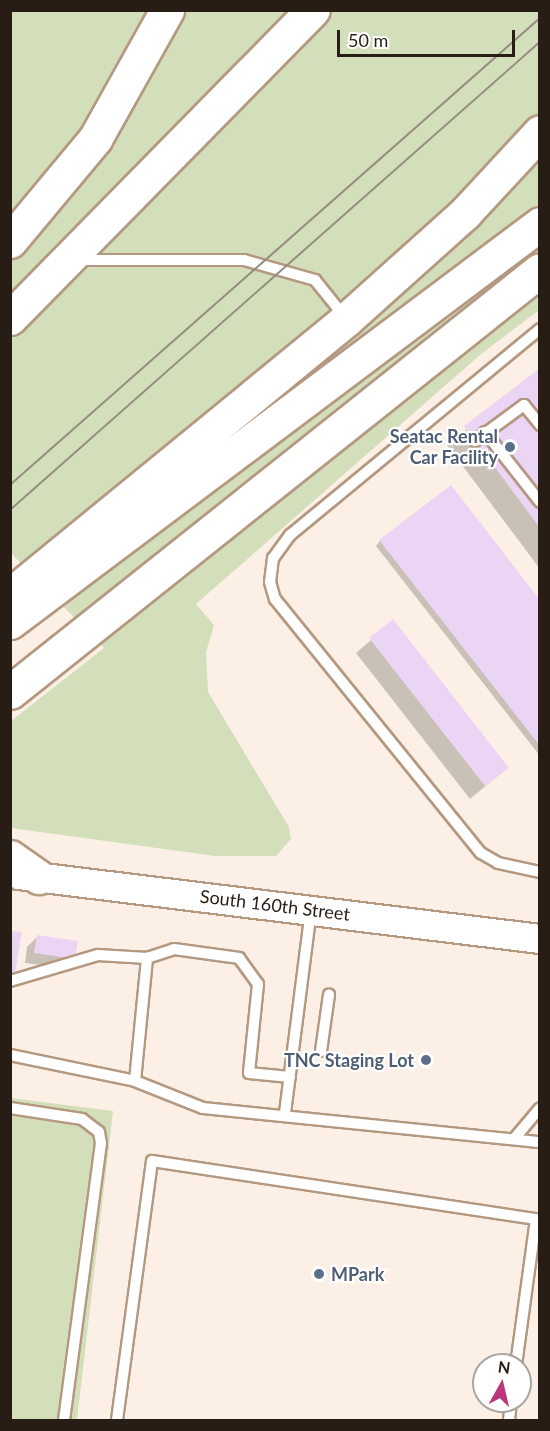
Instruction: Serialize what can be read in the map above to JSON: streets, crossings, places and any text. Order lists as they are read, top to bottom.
{
  "streets": {
    "main road": ["South 160th Street"]
  },
  "places": ["Seatac Rental Car Facility", "TNC Staging Lot", "MPark"],
  "scale_bar": "50 m",
  "north": "top"
}
